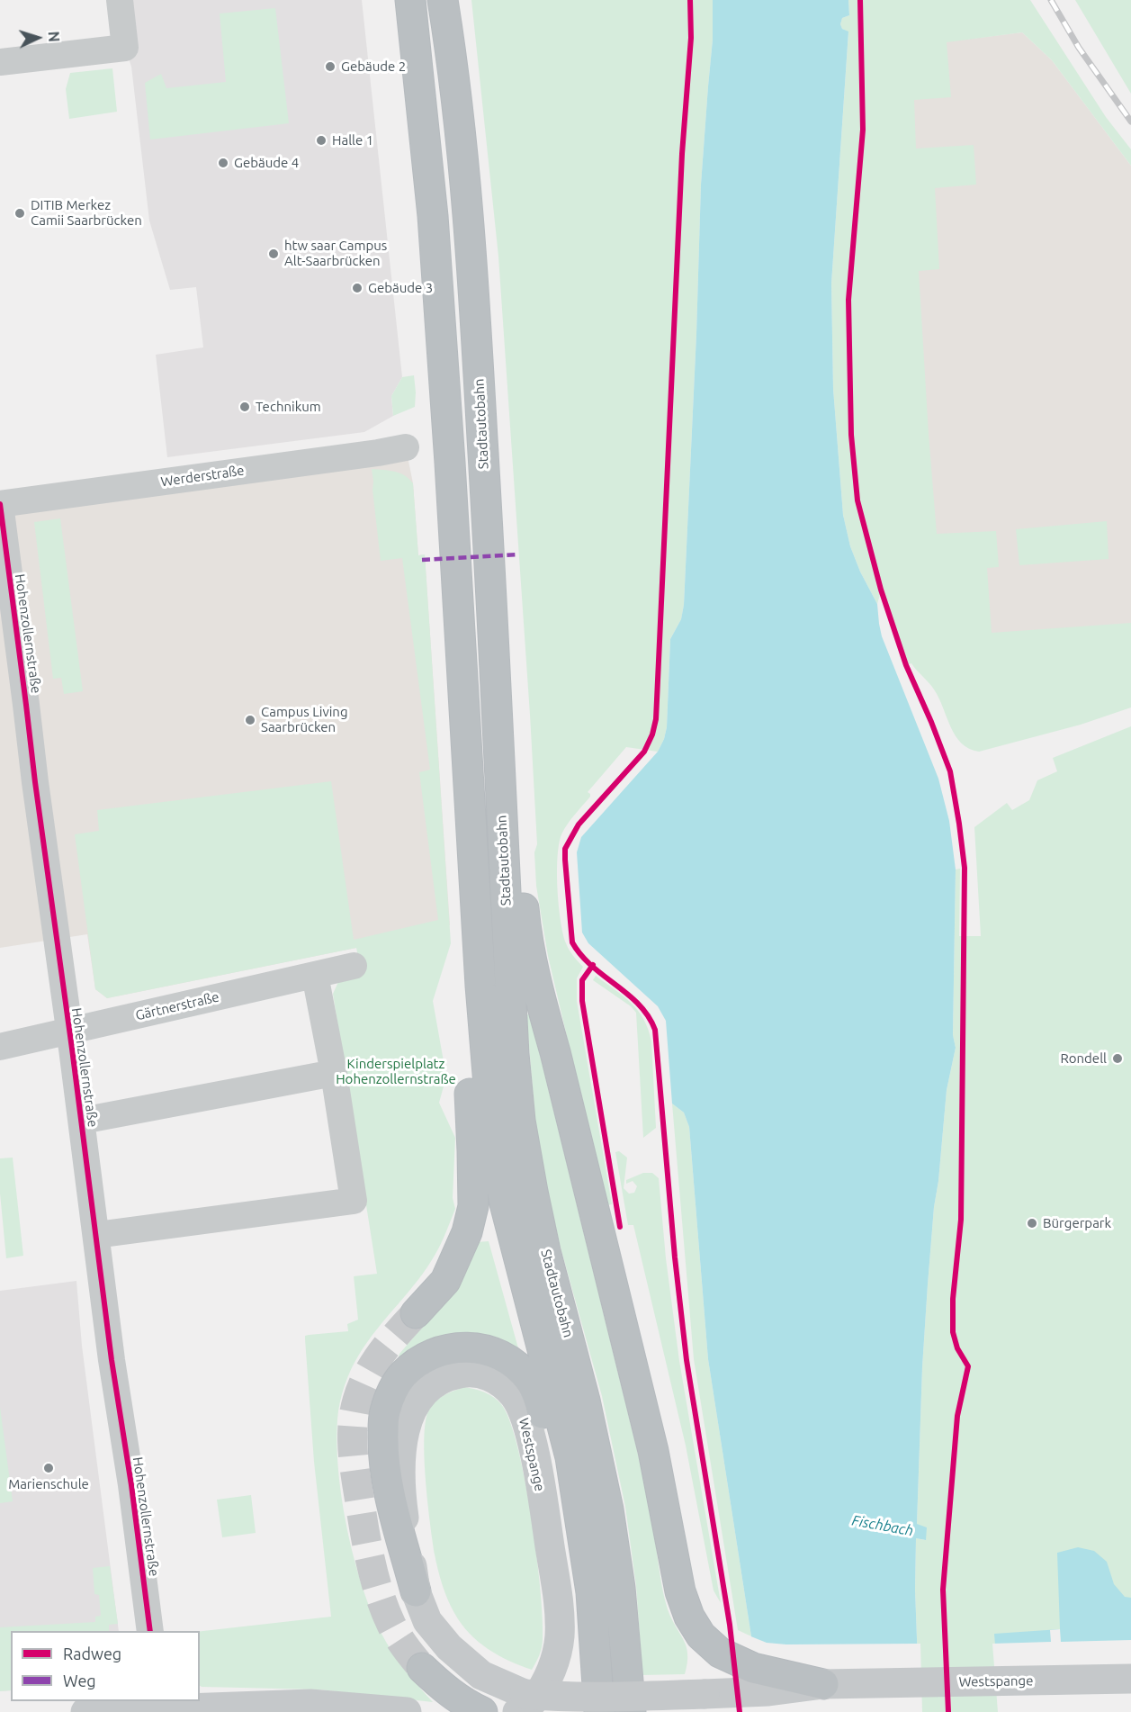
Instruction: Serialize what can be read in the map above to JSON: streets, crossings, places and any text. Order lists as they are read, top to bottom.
{
  "streets": {
    "highway": ["Stadtautobahn"],
    "main road": ["Westspange"],
    "street": ["Werderstraße", "Hohenzollernstraße", "Gärtnerstraße"]
  },
  "crossings": [
    ["Werderstraße", "Hohenzollernstraße"],
    ["Hohenzollernstraße", "Gärtnerstraße"]
  ],
  "water": ["Fischbach"],
  "parks": ["Kinderspielplatz Hohenzollernstraße"],
  "places": [
    "Gebäude 2",
    "Halle 1",
    "Gebäude 4",
    "DITIB Merkez Camii Saarbrücken",
    "htw saar Campus Alt-Saarbrücken",
    "Gebäude 3",
    "Technikum",
    "Campus Living Saarbrücken",
    "Rondell",
    "Bürgerpark",
    "Marienschule"
  ],
  "legend": ["Radweg", "Weg"],
  "north": "right"
}
